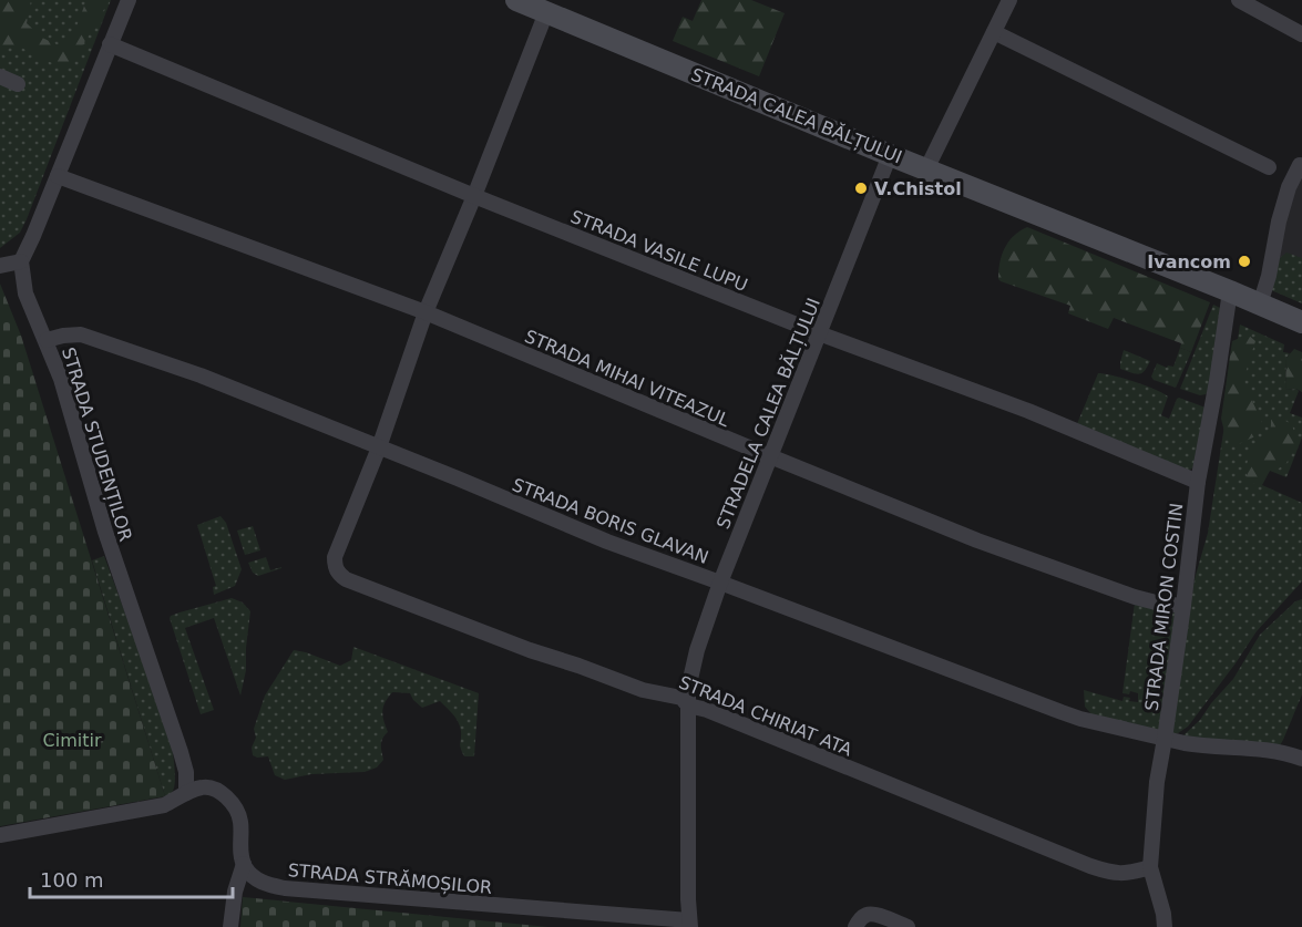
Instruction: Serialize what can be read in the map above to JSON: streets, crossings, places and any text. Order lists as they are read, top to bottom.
{
  "streets": {
    "main road": ["STRADA CALEA BĂLȚULUI"],
    "street": [
      "STRADA VASILE LUPU",
      "STRADA MIHAI VITEAZUL",
      "STRADELA CALEA BĂLȚULUI",
      "STRADA STUDENȚILOR",
      "STRADA BORIS GLAVAN",
      "STRADA MIRON COSTIN",
      "STRADA CHIRIAT ATA",
      "STRADA STRĂMOȘILOR"
    ]
  },
  "crossings": [
    ["STRADA CALEA BĂLȚULUI", "STRADELA CALEA BĂLȚULUI"],
    ["STRADA CALEA BĂLȚULUI", "STRADA MIRON COSTIN"],
    ["STRADA VASILE LUPU", "STRADELA CALEA BĂLȚULUI"],
    ["STRADA VASILE LUPU", "STRADA MIRON COSTIN"],
    ["STRADA MIHAI VITEAZUL", "STRADELA CALEA BĂLȚULUI"],
    ["STRADA MIHAI VITEAZUL", "STRADA MIRON COSTIN"],
    ["STRADELA CALEA BĂLȚULUI", "STRADA BORIS GLAVAN"],
    ["STRADELA CALEA BĂLȚULUI", "STRADA CHIRIAT ATA"],
    ["STRADELA CALEA BĂLȚULUI", "STRADA STRĂMOȘILOR"],
    ["STRADA STUDENȚILOR", "STRADA BORIS GLAVAN"],
    ["STRADA BORIS GLAVAN", "STRADA MIRON COSTIN"],
    ["STRADA BORIS GLAVAN", "STRADA CHIRIAT ATA"],
    ["STRADA MIRON COSTIN", "STRADA CHIRIAT ATA"]
  ],
  "parks": ["Cimitir"],
  "places": ["V.Chistol", "Ivancom"],
  "scale_bar": "100 m"
}
